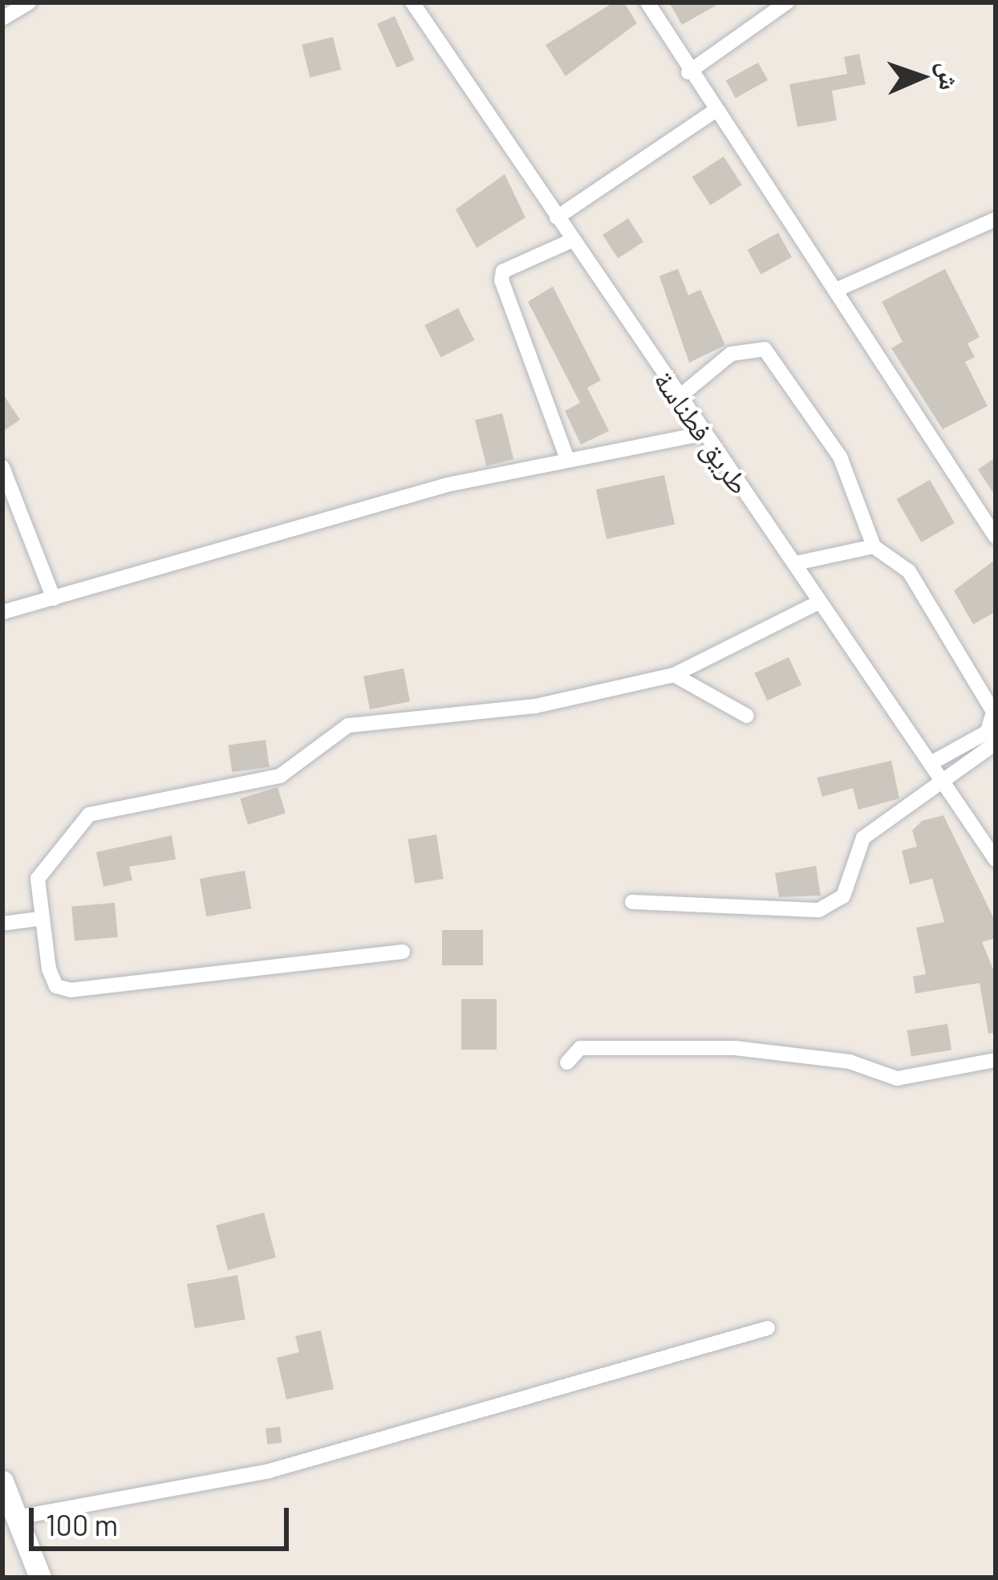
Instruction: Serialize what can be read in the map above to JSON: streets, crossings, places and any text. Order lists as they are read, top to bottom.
{
  "streets": {
    "street": ["طريق فطناسة"]
  },
  "scale_bar": "100 m",
  "north": "right"
}
